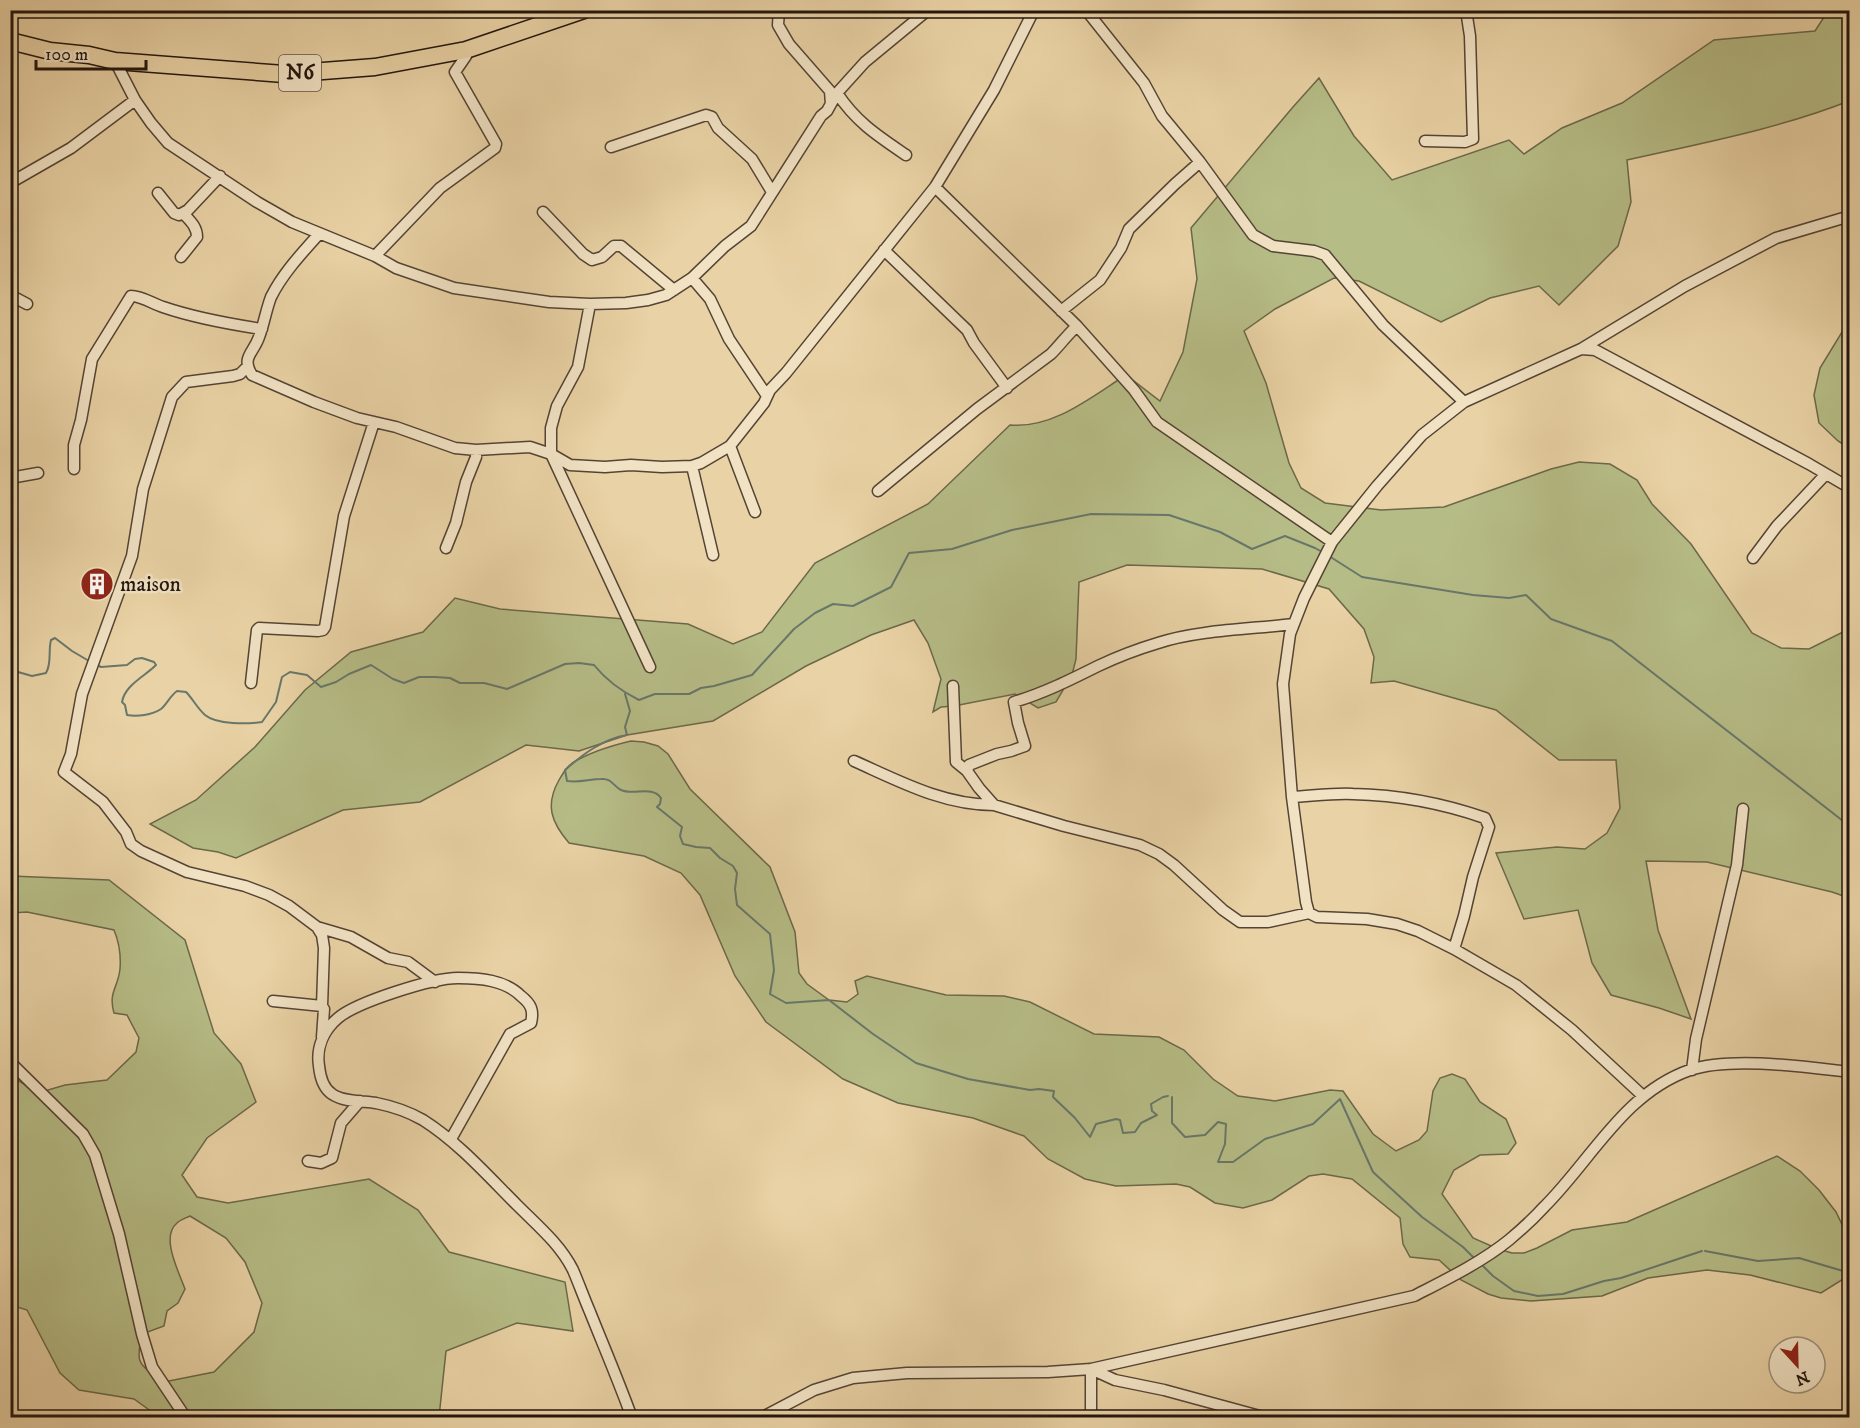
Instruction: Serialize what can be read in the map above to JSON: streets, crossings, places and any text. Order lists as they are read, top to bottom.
{
  "streets": {
    "highway": ["N6"]
  },
  "places": {
    "building": ["maison"]
  },
  "scale_bar": "100 m",
  "north": "bottom"
}
